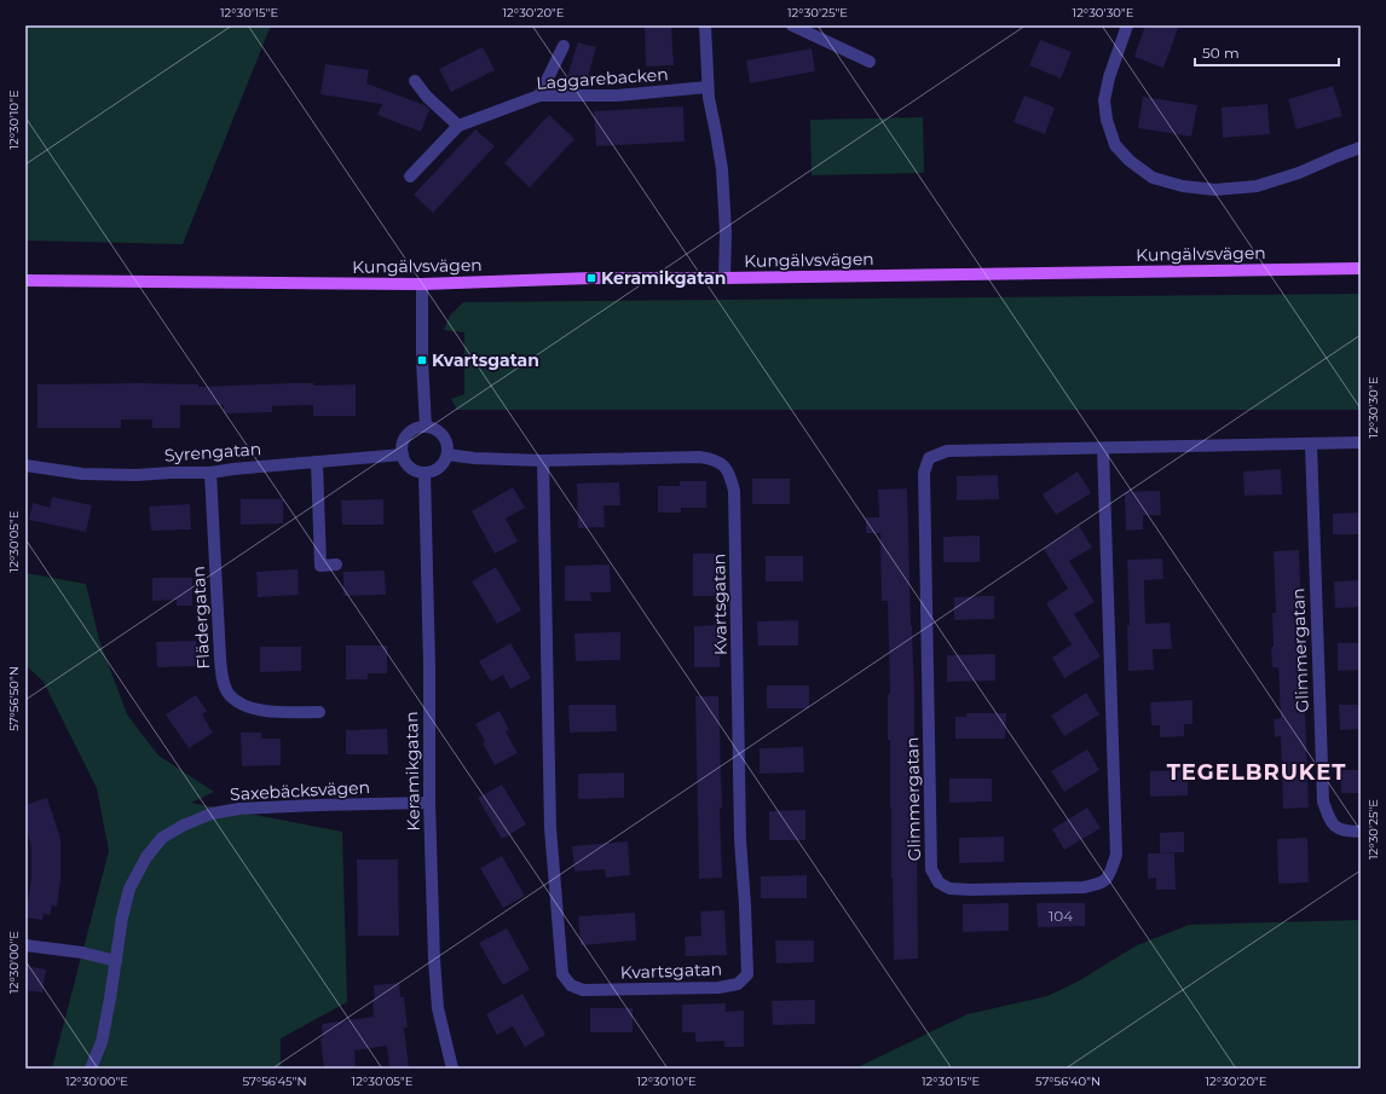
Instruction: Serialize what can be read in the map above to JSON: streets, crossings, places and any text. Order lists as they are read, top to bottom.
{
  "streets": {
    "main road": ["Kungälvsvägen"],
    "street": [
      "Laggarebacken",
      "Syrengatan",
      "Kvartsgatan",
      "Flädergatan",
      "Glimmergatan",
      "Keramikgatan",
      "Saxebäcksvägen"
    ]
  },
  "crossings": [
    ["Syrengatan", "Kvartsgatan"],
    ["Syrengatan", "Flädergatan"],
    ["Syrengatan", "Keramikgatan"],
    ["Kvartsgatan", "Keramikgatan"],
    ["Keramikgatan", "Saxebäcksvägen"]
  ],
  "districts": ["TEGELBRUKET"],
  "places": {
    "transit": ["Keramikgatan", "Kvartsgatan"]
  },
  "house_numbers": ["104"],
  "scale_bar": "50 m",
  "coordinates": [
    "12°30'15\"E",
    "12°30'20\"E",
    "12°30'25\"E",
    "12°30'30\"E",
    "12°30'10\"E",
    "12°30'05\"E",
    "57°56'50\"N",
    "12°30'00\"E",
    "57°56'45\"N",
    "57°56'40\"N"
  ]
}
